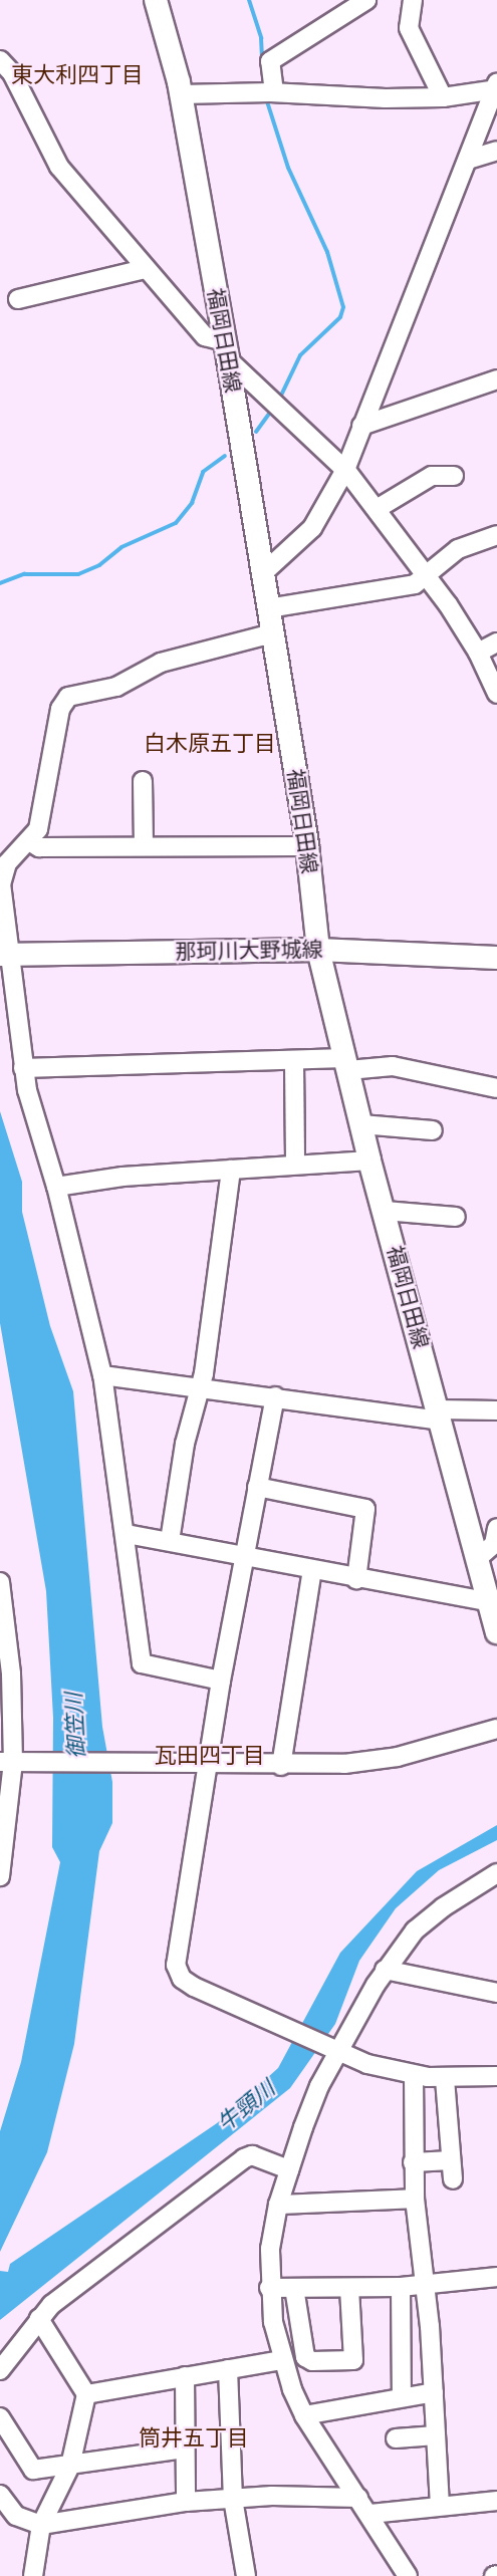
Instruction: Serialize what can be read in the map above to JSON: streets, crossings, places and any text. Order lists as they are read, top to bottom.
{
  "streets": {
    "main road": ["福岡日田線", "那珂川大野城線"]
  },
  "crossings": [
    ["福岡日田線", "那珂川大野城線"]
  ],
  "districts": [
    "東大利四丁目",
    "白木原五丁目",
    "瓦田四丁目",
    "筒井五丁目"
  ],
  "water": ["御笠川", "牛頸川"]
}
